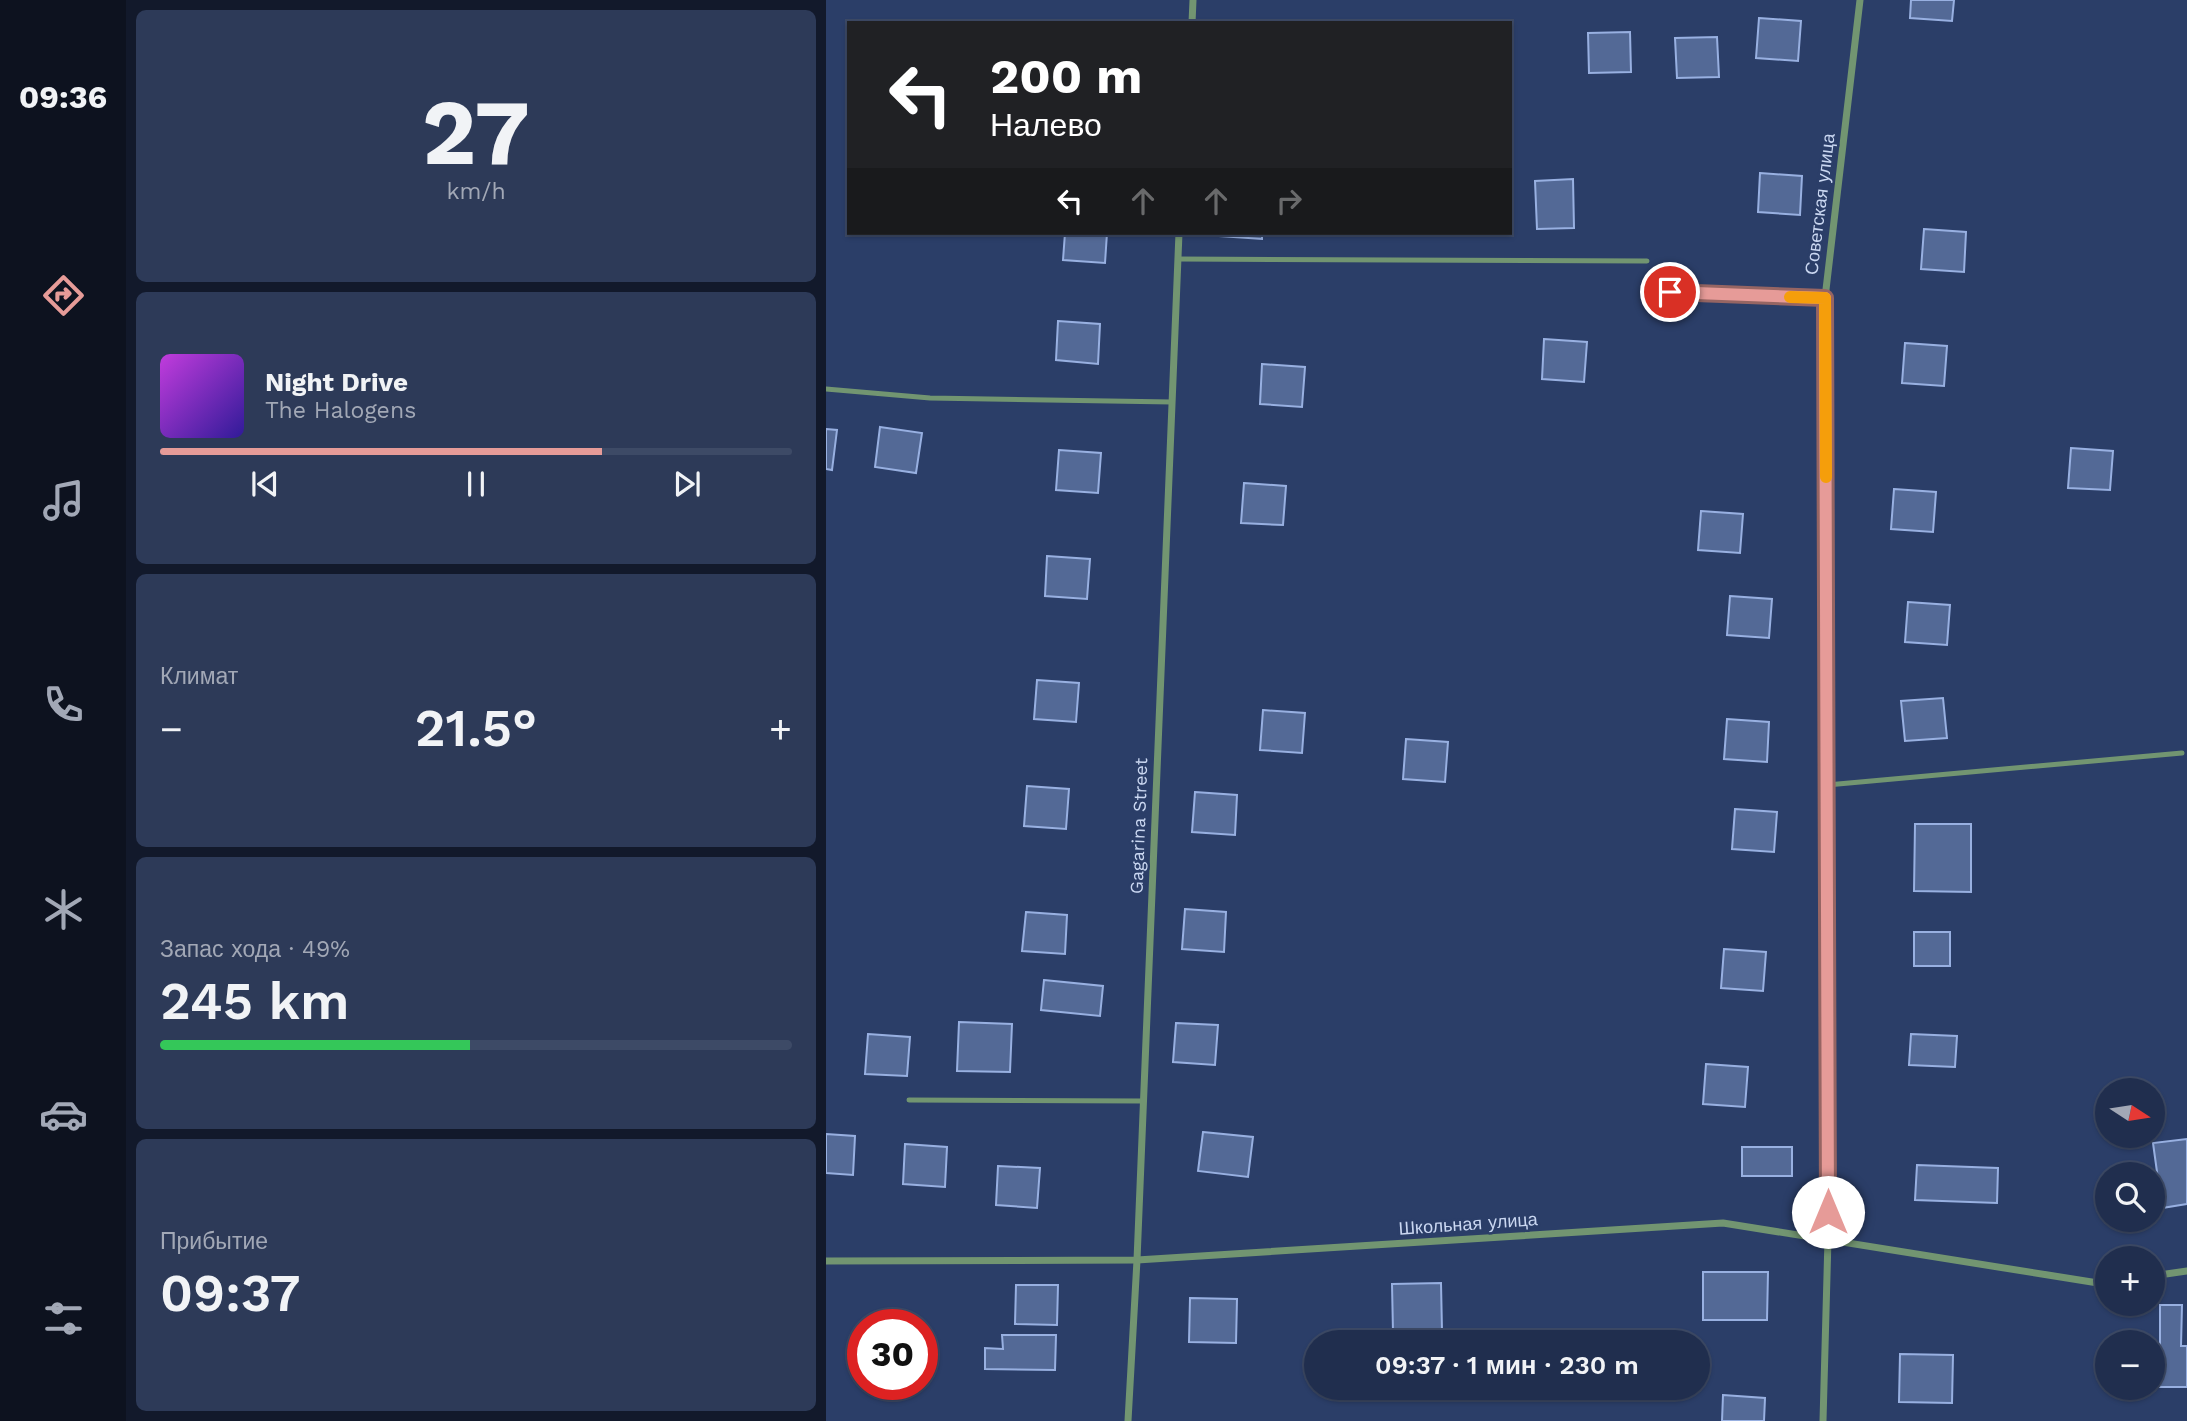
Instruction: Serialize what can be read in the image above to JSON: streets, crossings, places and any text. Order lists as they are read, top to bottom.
{
  "streets": {
    "street": ["Советская улица", "Gagarina Street", "Школьная улица"]
  },
  "crossings": [
    ["Советская улица", "Школьная улица"],
    ["Gagarina Street", "Школьная улица"]
  ],
  "north": "right",
  "page": {
    "tabs": "09:36",
    "tile": [
      ["27", "km/h"],
      "Климат",
      ["Запас хода · 49%", "245 km"],
      ["Прибытие", "09:37"]
    ],
    "turn": ["200 m", "Налево"],
    "song": ["Night Drive", "The Halogens"],
    "heat": ["−", "21.5°", "+"],
    "map_buttons": ["+", "−"],
    "limit": "30",
    "trip": "09:37 · 1 мин · 230 m"
  }
}
